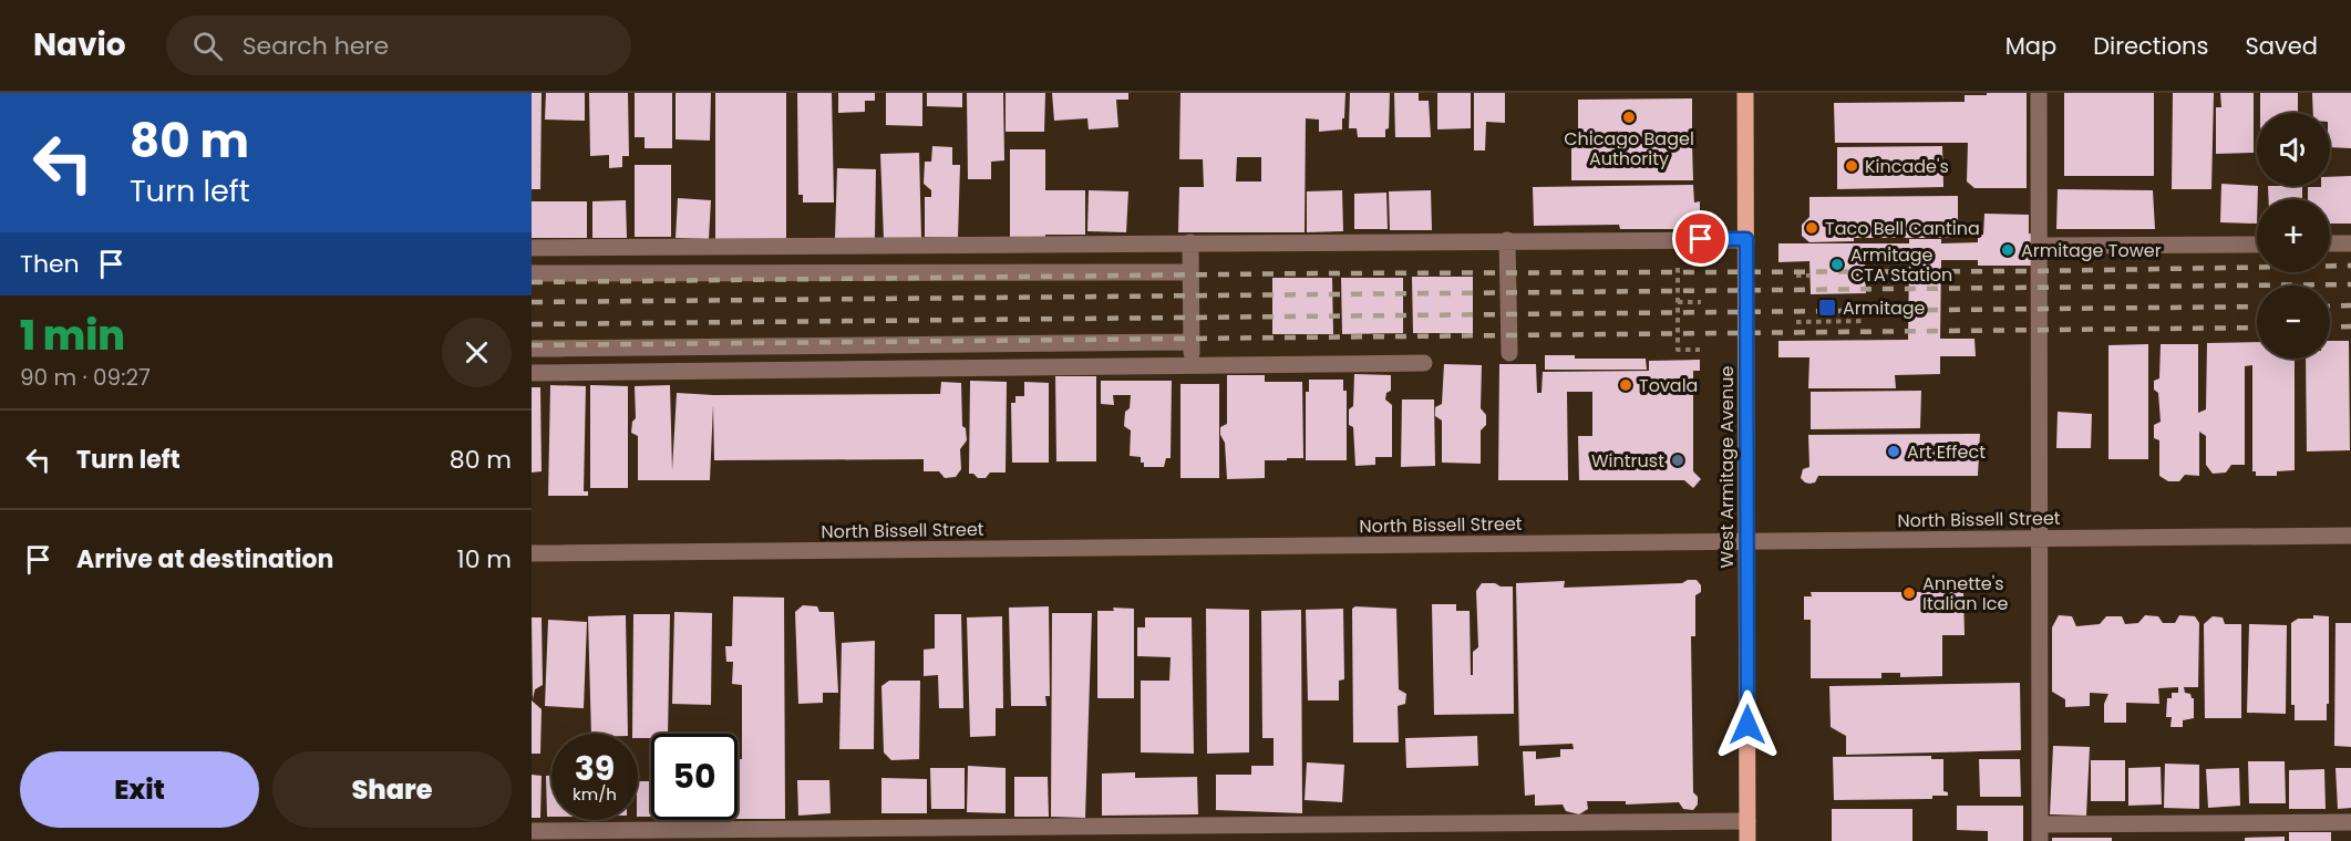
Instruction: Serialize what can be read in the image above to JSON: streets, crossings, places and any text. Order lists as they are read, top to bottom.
{
  "streets": {
    "main road": ["West Armitage Avenue"],
    "street": ["North Bissell Street"]
  },
  "crossings": [
    ["West Armitage Avenue", "North Bissell Street"]
  ],
  "places": {
    "other": [
      "Chicago Bagel Authority",
      "Kincade's",
      "Taco Bell Cantina",
      "Armitage Tower",
      "Armitage CTA Station",
      "Tovala",
      "Art Effect",
      "Wintrust",
      "Annette's Italian Ice"
    ],
    "transit": ["Armitage"]
  },
  "page": {
    "header": "Navio",
    "search": "Search here",
    "nav": ["Map", "Directions", "Saved"],
    "turn": ["80 m", "Turn left"],
    "map_buttons": ["+", "−"],
    "then": "Then",
    "heading": ["1 min", "90 m · 09:27"],
    "list": [
      {
        "name": "Turn left",
        "value": "80 m"
      },
      {
        "name": "Arrive at destination",
        "value": "10 m"
      }
    ],
    "speed": "39 km/h",
    "limit": "50",
    "buttons": ["Exit", "Share"]
  }
}
